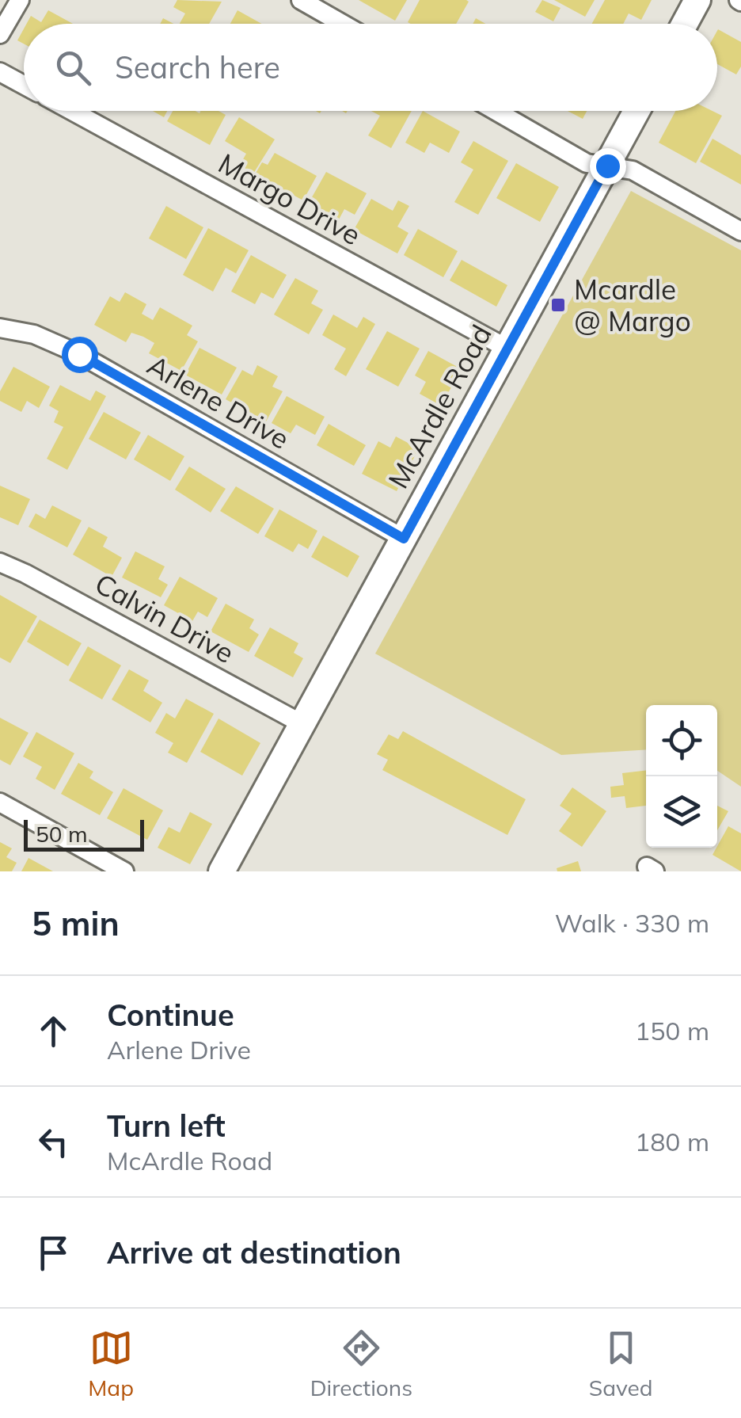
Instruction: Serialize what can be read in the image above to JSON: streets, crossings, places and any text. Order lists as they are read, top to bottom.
{
  "streets": {
    "main road": ["McArdle Road"],
    "street": ["Margo Drive", "Arlene Drive", "Calvin Drive"]
  },
  "crossings": [
    ["Margo Drive", "McArdle Road"],
    ["Arlene Drive", "McArdle Road"],
    ["McArdle Road", "Calvin Drive"]
  ],
  "places": {
    "transit": ["Mcardle @ Margo"]
  },
  "scale_bar": "50 m",
  "page": {
    "search": "Search here",
    "scale": "50 m",
    "heading": ["5 min", "Walk · 330 m"],
    "list": [
      ["Continue", "Arlene Drive", "150 m"],
      ["Turn left", "McArdle Road", "180 m"],
      "Arrive at destination"
    ],
    "nav": ["Map", "Directions", "Saved"]
  }
}
